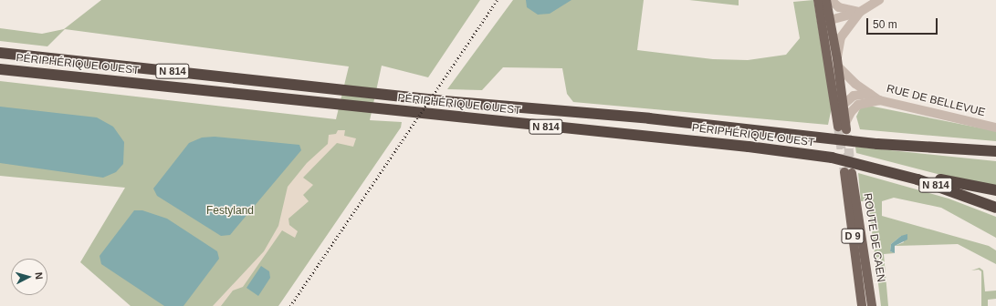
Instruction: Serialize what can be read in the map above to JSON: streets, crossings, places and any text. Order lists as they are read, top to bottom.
{
  "streets": {
    "highway": ["PÉRIPHÉRIQUE OUEST", "N 814"],
    "main road": ["D 9", "ROUTE DE CAEN"],
    "street": ["RUE DE BELLEVUE"]
  },
  "parks": ["Festyland"],
  "scale_bar": "50 m",
  "north": "right"
}
